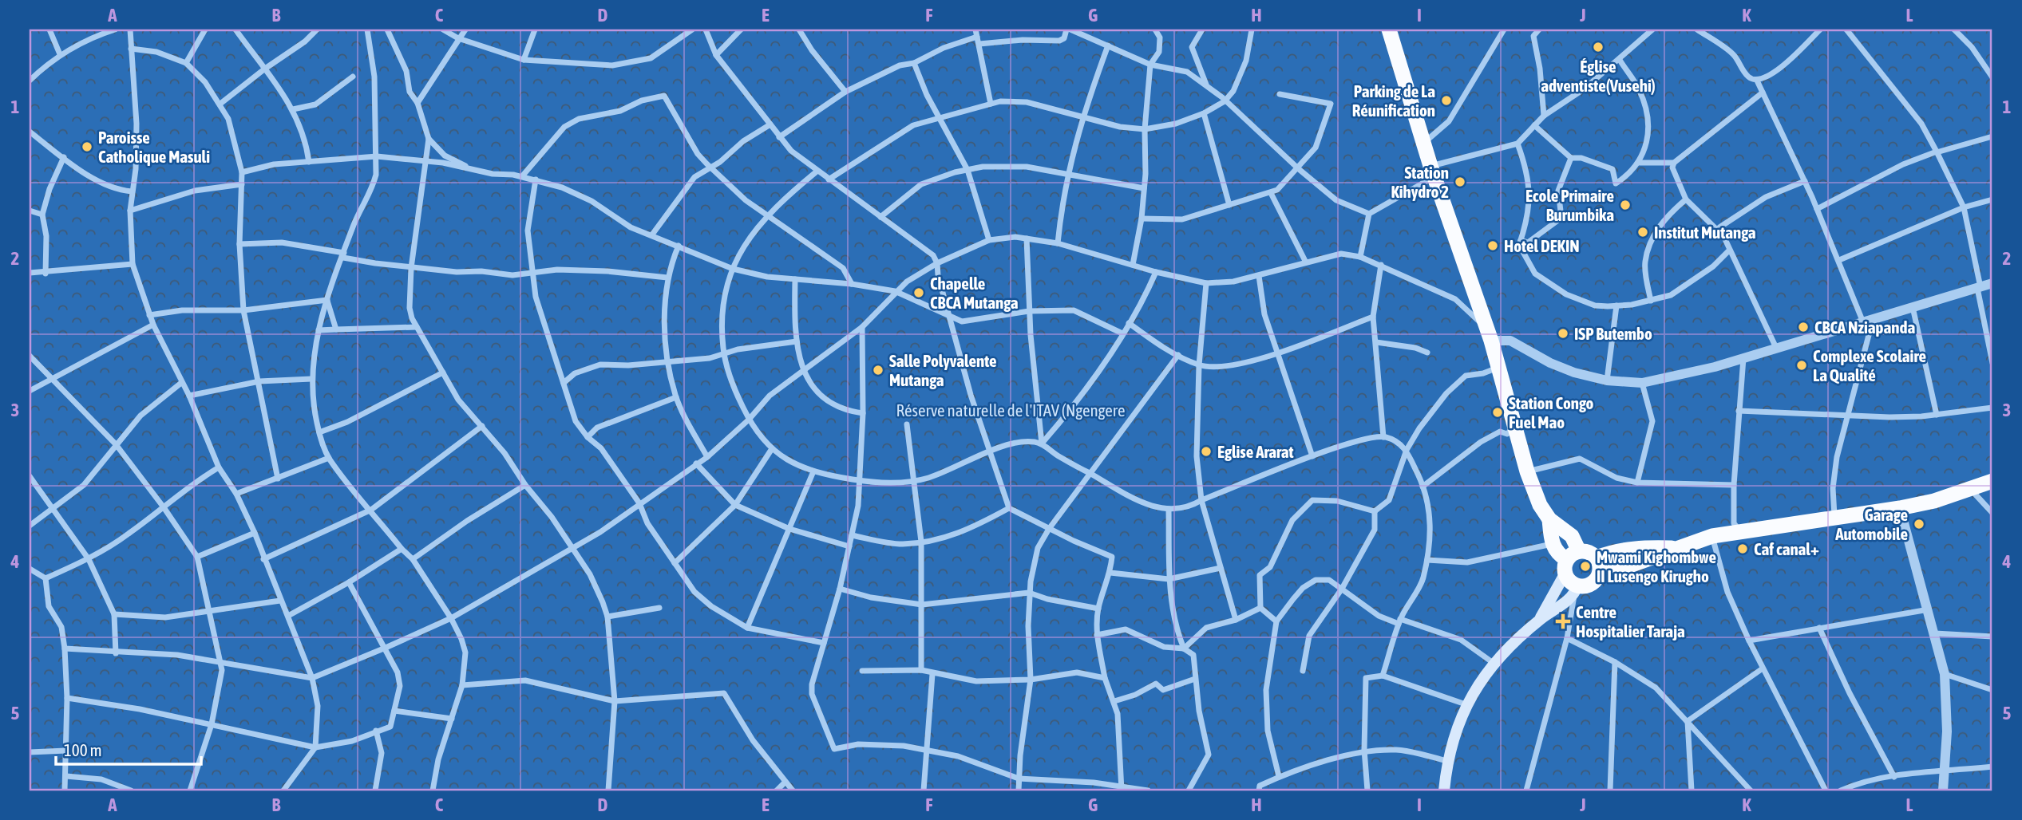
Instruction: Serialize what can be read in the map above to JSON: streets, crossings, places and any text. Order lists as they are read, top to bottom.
{
  "parks": ["Réserve naturelle de l'ITAV (Ngengere"],
  "places": {
    "other": [
      "Église adventiste(Vusehi)",
      "Parking de La Réunification",
      "Paroisse Catholique Masuli",
      "Station Kihydro 2",
      "Ecole Primaire Burumbika",
      "Institut Mutanga",
      "Hotel DEKIN",
      "Chapelle CBCA Mutanga",
      "CBCA Nziapanda",
      "ISP Butembo",
      "Complexe Scolaire La Qualité",
      "Salle Polyvalente Mutanga",
      "Station Congo Fuel Mao",
      "Eglise Ararat",
      "Garage Automobile",
      "Caf canal+",
      "Mwami Kighombwe II Lusengo Kirugho"
    ],
    "health": ["Centre Hospitalier Taraja"]
  },
  "scale_bar": "100 m",
  "grid": {
    "columns": [
      "A",
      "B",
      "C",
      "D",
      "E",
      "F",
      "G",
      "H",
      "I",
      "J",
      "K",
      "L"
    ],
    "rows": [
      "1",
      "2",
      "3",
      "4",
      "5"
    ]
  }
}
